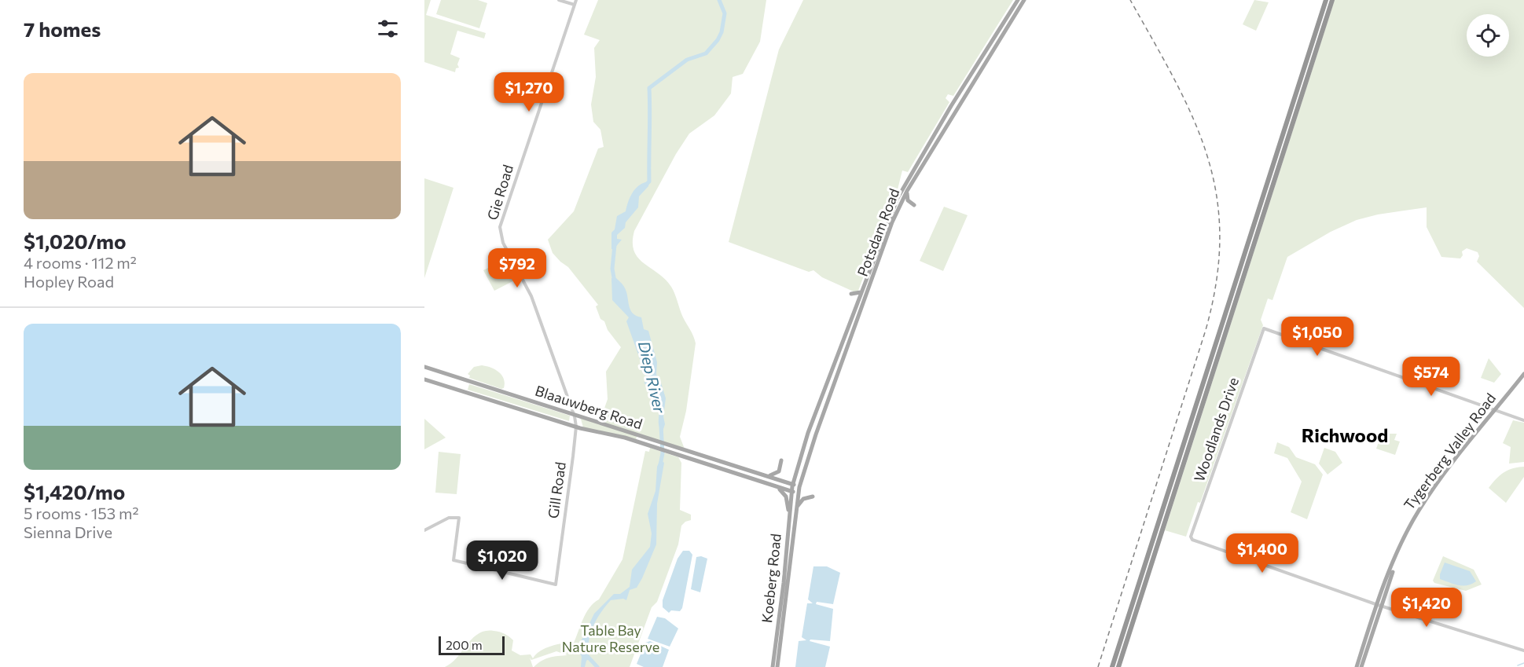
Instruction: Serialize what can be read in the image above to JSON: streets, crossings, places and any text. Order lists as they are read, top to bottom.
{
  "streets": {
    "main road": [
      "Potsdam Road",
      "Blaauwberg Road",
      "Tygerberg Valley Road",
      "Koeberg Road"
    ],
    "street": ["Gie Road", "Woodlands Drive", "Gill Road"]
  },
  "crossings": [
    ["Gie Road", "Blaauwberg Road"],
    ["Gie Road", "Gill Road"],
    ["Potsdam Road", "Blaauwberg Road"],
    ["Potsdam Road", "Koeberg Road"],
    ["Blaauwberg Road", "Gill Road"],
    ["Blaauwberg Road", "Koeberg Road"],
    ["Woodlands Drive", "Tygerberg Valley Road"]
  ],
  "districts": ["Richwood"],
  "water": ["Diep River"],
  "parks": ["Table Bay Nature Reserve"],
  "scale_bar": "200 m",
  "page": {
    "heading": "7 homes",
    "list": [
      {
        "name": "$1,020/mo",
        "note": "4 rooms · 112 m² · Hopley Road"
      },
      {
        "name": "$1,420/mo",
        "note": "5 rooms · 153 m² · Sienna Drive"
      }
    ],
    "price": [
      "$1,270",
      "$792",
      "$1,050",
      "$574",
      "$1,400",
      "$1,020",
      "$1,420"
    ],
    "scale": "200 m"
  }
}
